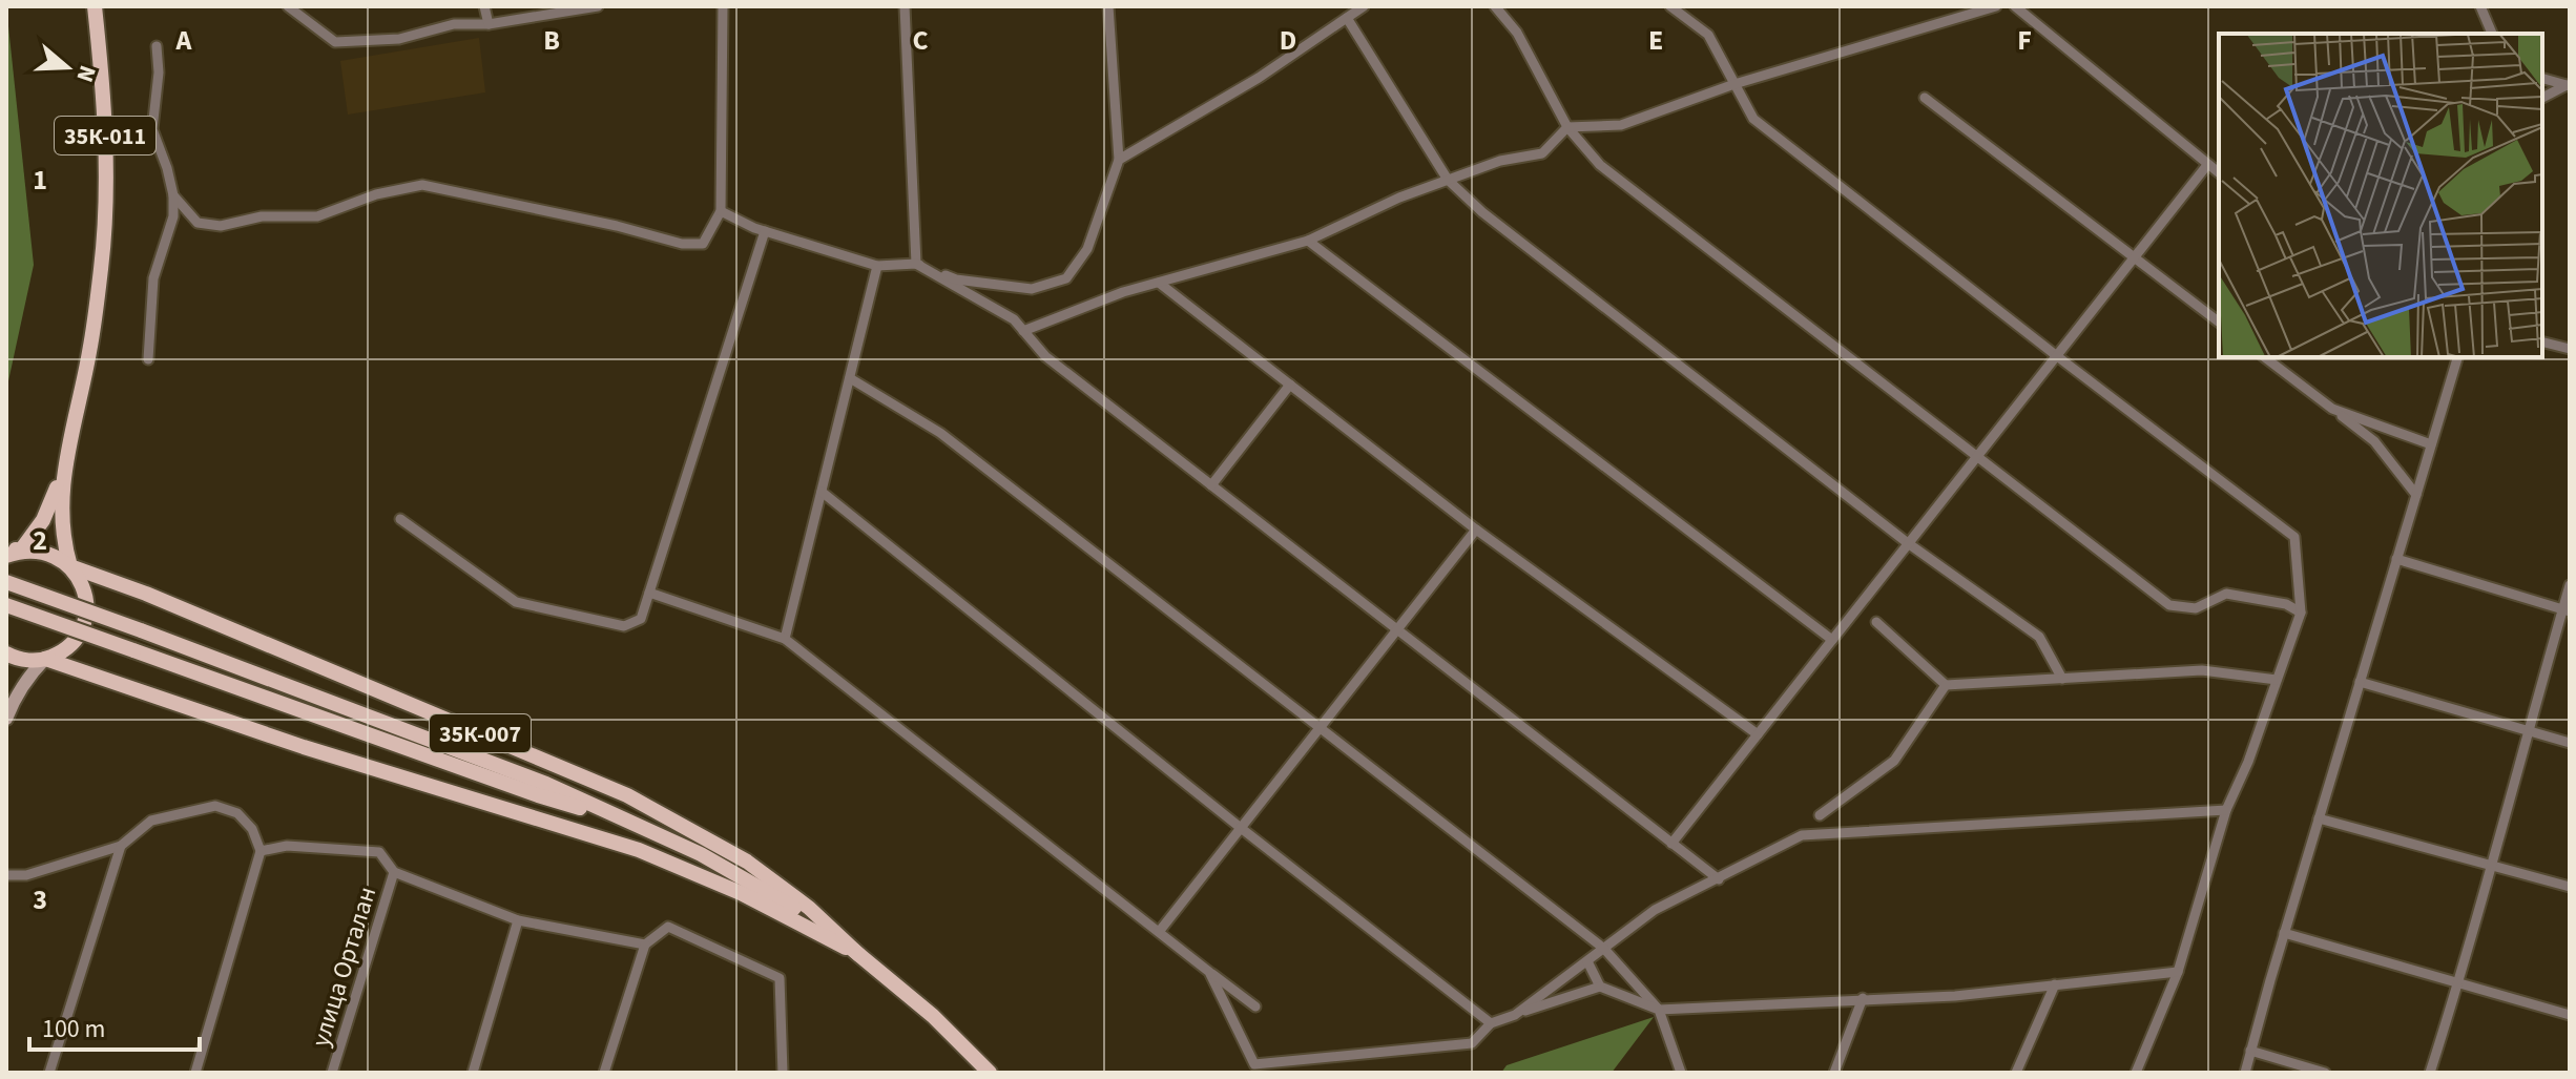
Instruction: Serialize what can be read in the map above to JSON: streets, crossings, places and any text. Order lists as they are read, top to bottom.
{
  "streets": {
    "main road": ["35К-011", "35К-007"],
    "street": ["улица Орталан"]
  },
  "scale_bar": "100 m",
  "north": "right",
  "grid": {
    "columns": [
      "A",
      "B",
      "C",
      "D",
      "E",
      "F"
    ],
    "rows": ["1", "2", "3"]
  }
}
